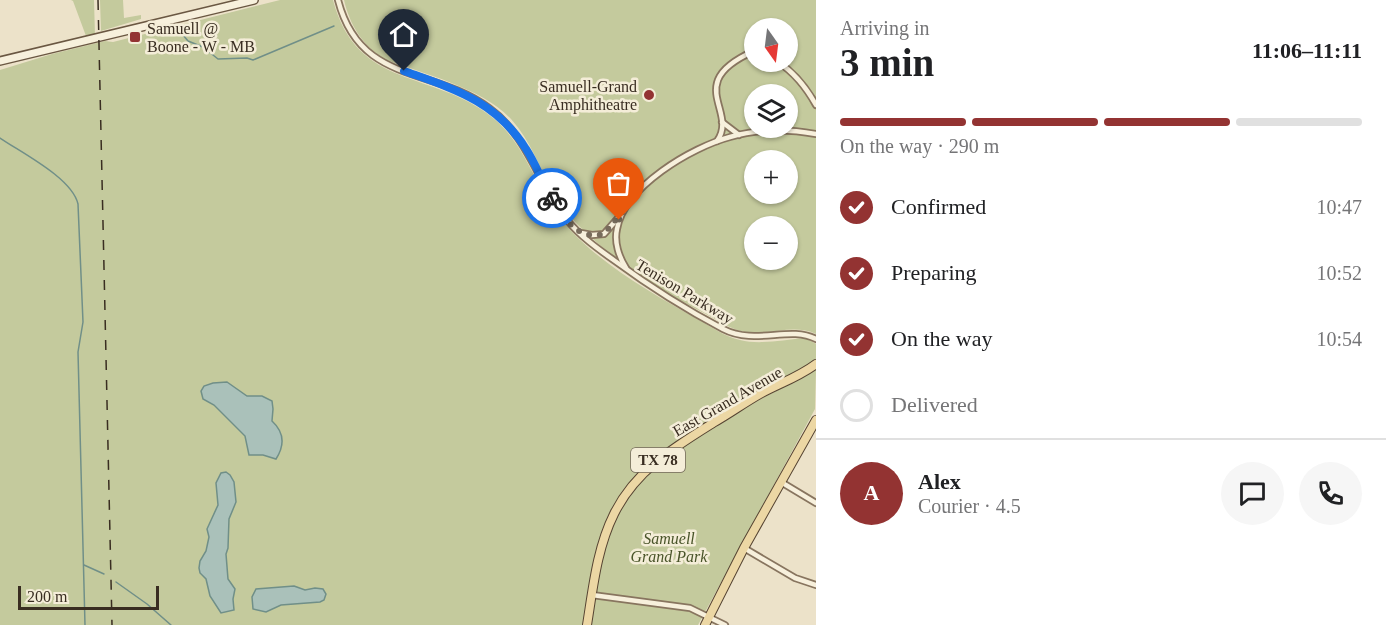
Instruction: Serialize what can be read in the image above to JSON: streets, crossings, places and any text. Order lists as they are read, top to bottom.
{
  "streets": {
    "main road": ["East Grand Avenue", "TX 78"],
    "street": ["Tenison Parkway"]
  },
  "parks": ["Samuell Grand Park"],
  "places": {
    "transit": ["Samuell @ Boone - W - MB"],
    "other": ["Samuell-Grand Amphitheatre"]
  },
  "scale_bar": "200 m",
  "north": "bottom",
  "page": {
    "heading": ["3 min", "Arriving in", "11:06–11:11"],
    "panel": ["Alex", "Courier · 4.5"],
    "map_buttons": ["+", "−"],
    "bar": "On the way · 290 m",
    "list": [
      ["Confirmed", "10:47"],
      ["Preparing", "10:52"],
      ["On the way", "10:54"],
      "Delivered"
    ],
    "round": "A",
    "scale": "200 m"
  }
}
